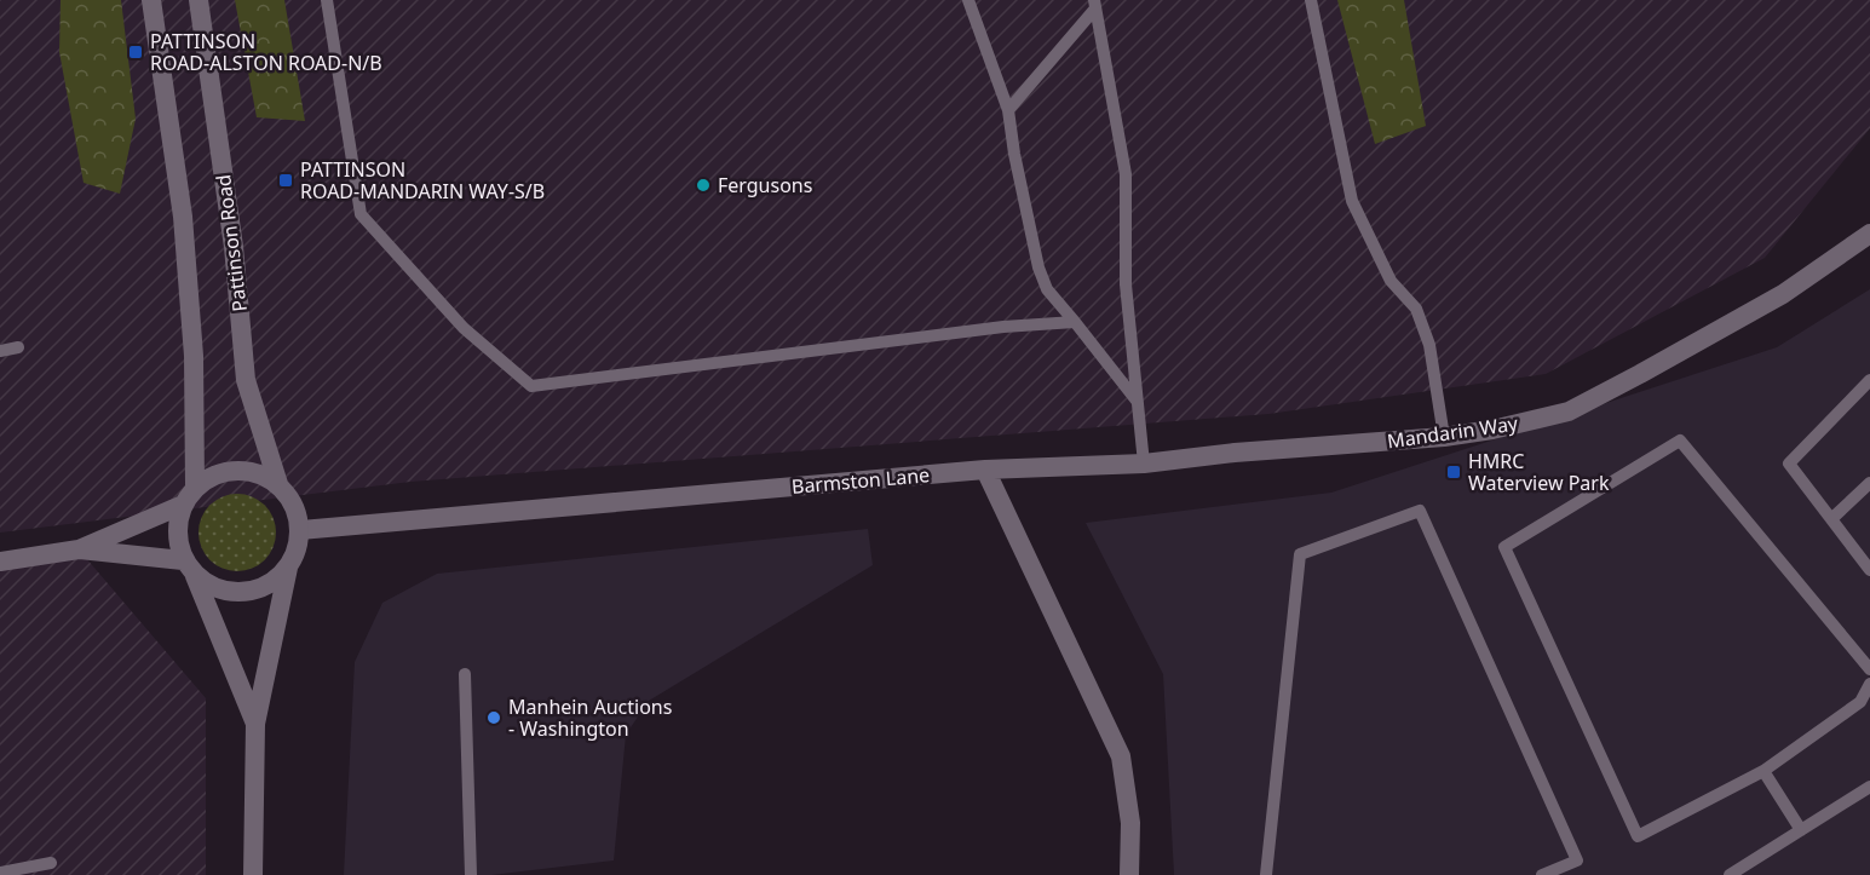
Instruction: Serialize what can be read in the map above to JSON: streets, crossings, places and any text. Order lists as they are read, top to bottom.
{
  "streets": {
    "street": ["Pattinson Road", "Mandarin Way", "Barmston Lane"]
  },
  "crossings": [
    ["Pattinson Road", "Barmston Lane"],
    ["Mandarin Way", "Barmston Lane"]
  ],
  "places": {
    "transit": ["PATTINSON ROAD-ALSTON ROAD-N/B", "PATTINSON ROAD-MANDARIN WAY-S/B", "HMRC Waterview Park"],
    "other": ["Fergusons", "Manhein Auctions - Washington"]
  }
}
